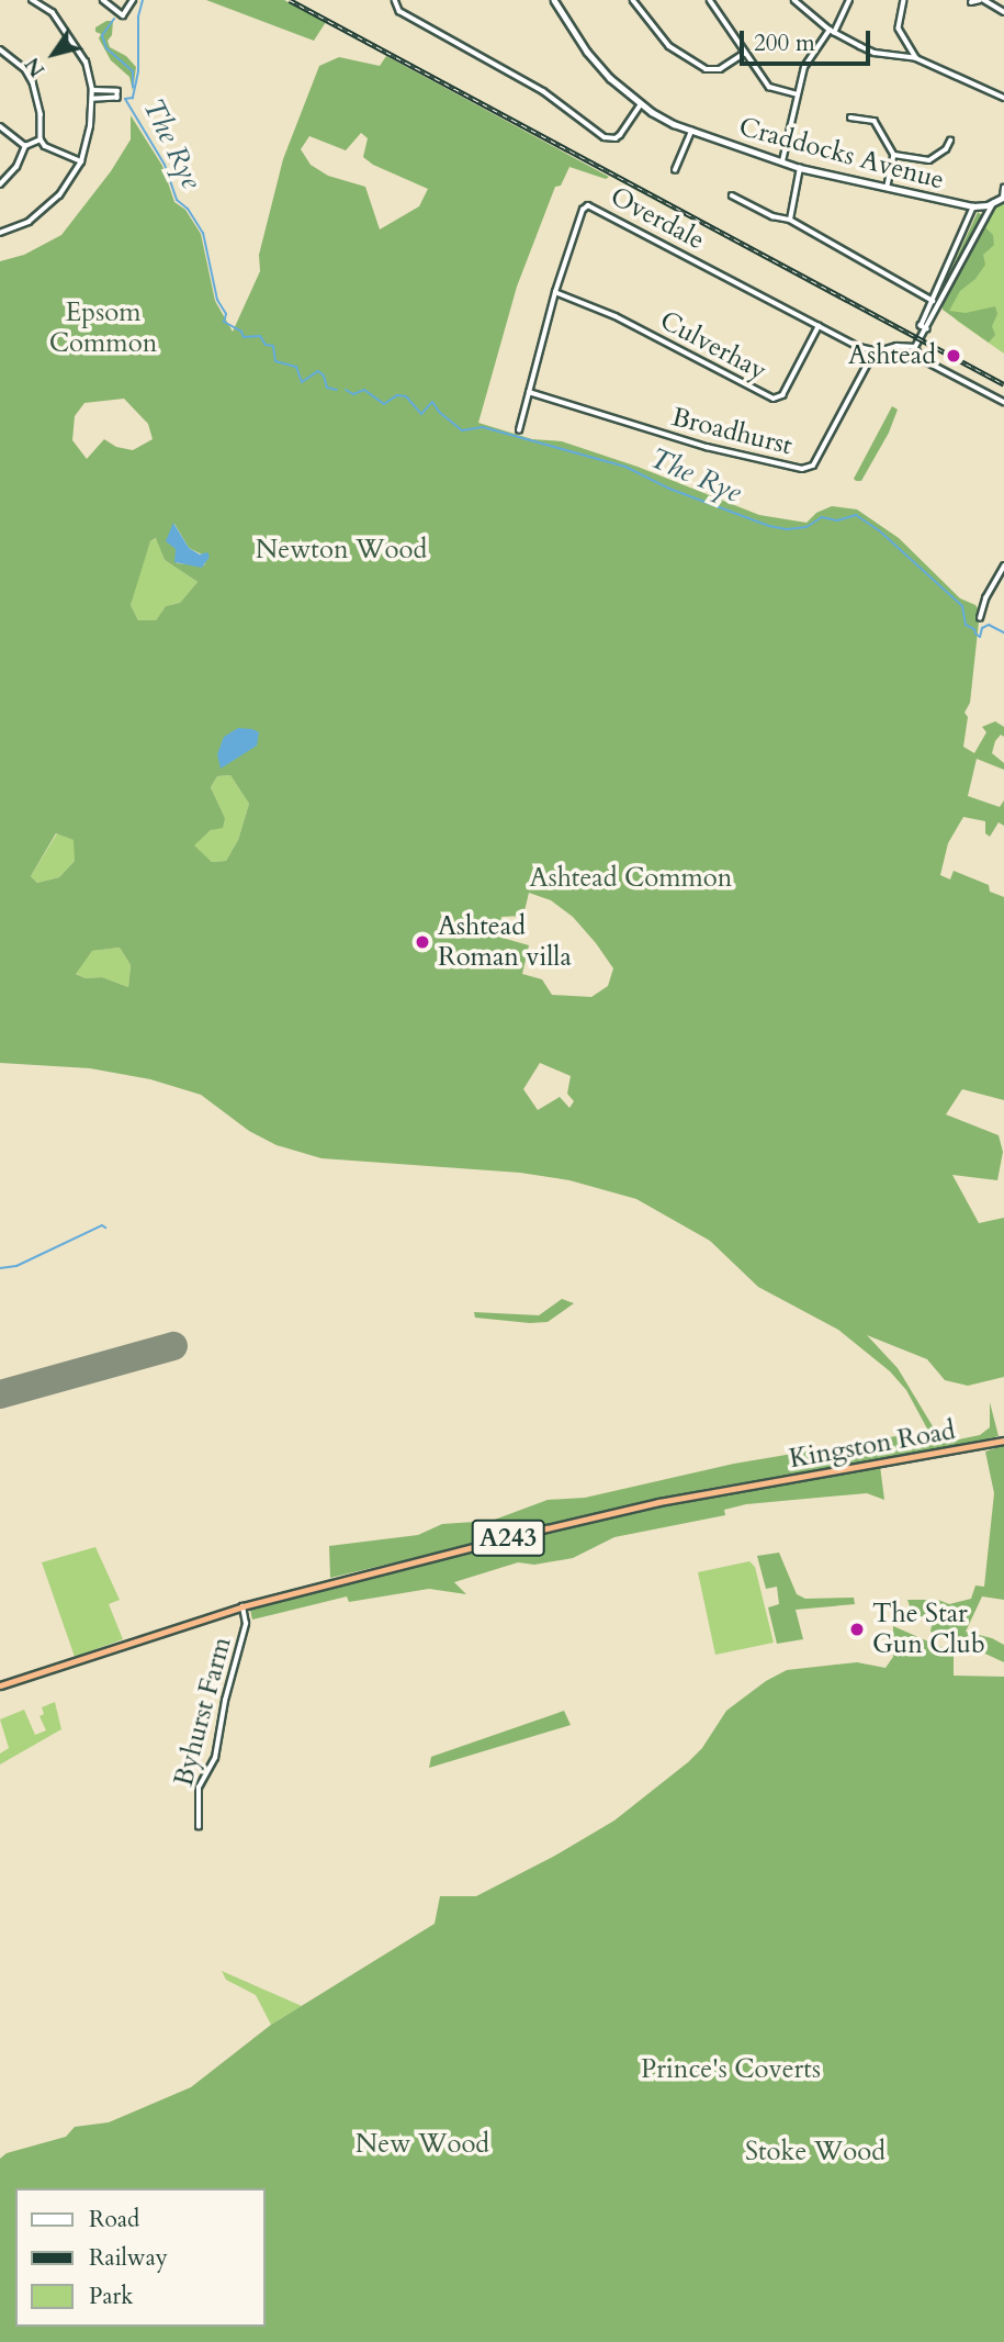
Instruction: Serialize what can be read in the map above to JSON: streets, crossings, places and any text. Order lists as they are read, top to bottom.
{
  "streets": {
    "highway": ["Kingston Road", "A243"],
    "street": [
      "Craddocks Avenue",
      "Overdale",
      "Culverhay",
      "Broadhurst",
      "Byhurst Farm"
    ]
  },
  "crossings": [
    ["Overdale", "Culverhay"],
    ["Overdale", "Broadhurst"],
    ["Kingston Road", "A243"],
    ["Kingston Road", "Byhurst Farm"],
    ["A243", "Byhurst Farm"]
  ],
  "water": ["The Rye"],
  "parks": [
    "Epsom Common",
    "Newton Wood",
    "Ashtead Common",
    "Prince's Coverts",
    "New Wood",
    "Stoke Wood"
  ],
  "places": ["Ashtead", "Ashtead Roman villa", "The Star Gun Club"],
  "legend": ["Road", "Railway", "Park"],
  "scale_bar": "200 m",
  "north": "bottom left"
}
